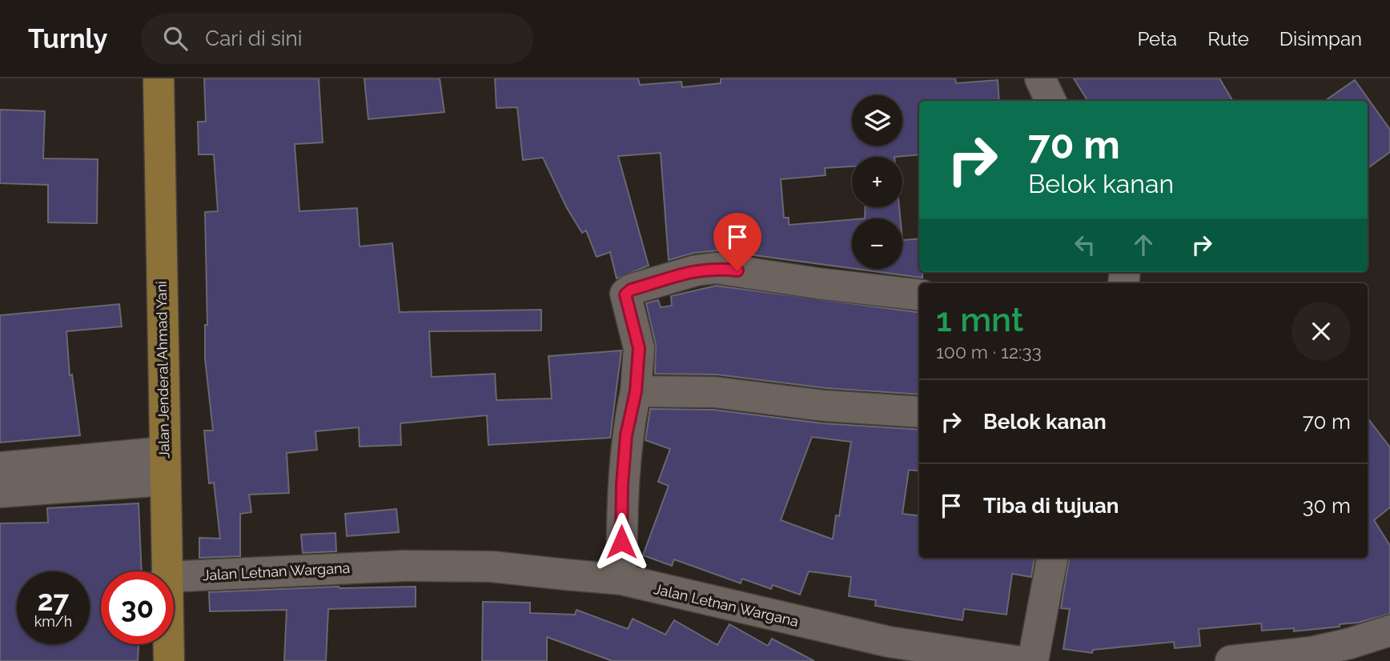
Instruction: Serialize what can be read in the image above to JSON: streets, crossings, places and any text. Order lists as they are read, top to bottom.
{
  "streets": {
    "main road": ["Jalan Jenderal Ahmad Yani"],
    "street": ["Jalan Letnan Wargana"]
  },
  "page": {
    "header": "Turnly",
    "search": "Cari di sini",
    "nav": ["Peta", "Rute", "Disimpan"],
    "map_buttons": ["+", "−"],
    "turn": ["70 m", "Belok kanan"],
    "heading": ["1 mnt", "100 m · 12:33"],
    "list": [
      {
        "name": "Belok kanan",
        "value": "70 m"
      },
      {
        "name": "Tiba di tujuan",
        "value": "30 m"
      }
    ],
    "speed": "27 km/h",
    "limit": "30"
  }
}
